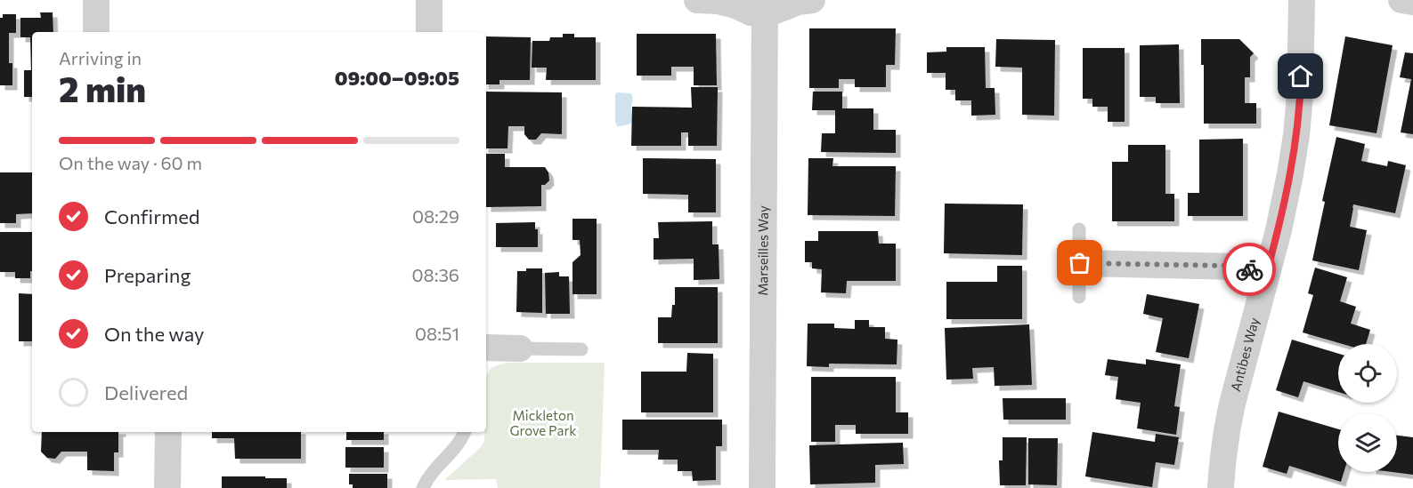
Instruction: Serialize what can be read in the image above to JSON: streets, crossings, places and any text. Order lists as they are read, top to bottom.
{
  "streets": {
    "street": ["Marseilles Way", "Antibes Way"]
  },
  "parks": ["Mickleton Grove Park"],
  "page": {
    "heading": ["2 min", "Arriving in", "09:00–09:05"],
    "bar": "On the way · 60 m",
    "list": [
      ["Confirmed", "08:29"],
      ["Preparing", "08:36"],
      ["On the way", "08:51"],
      "Delivered"
    ]
  }
}
